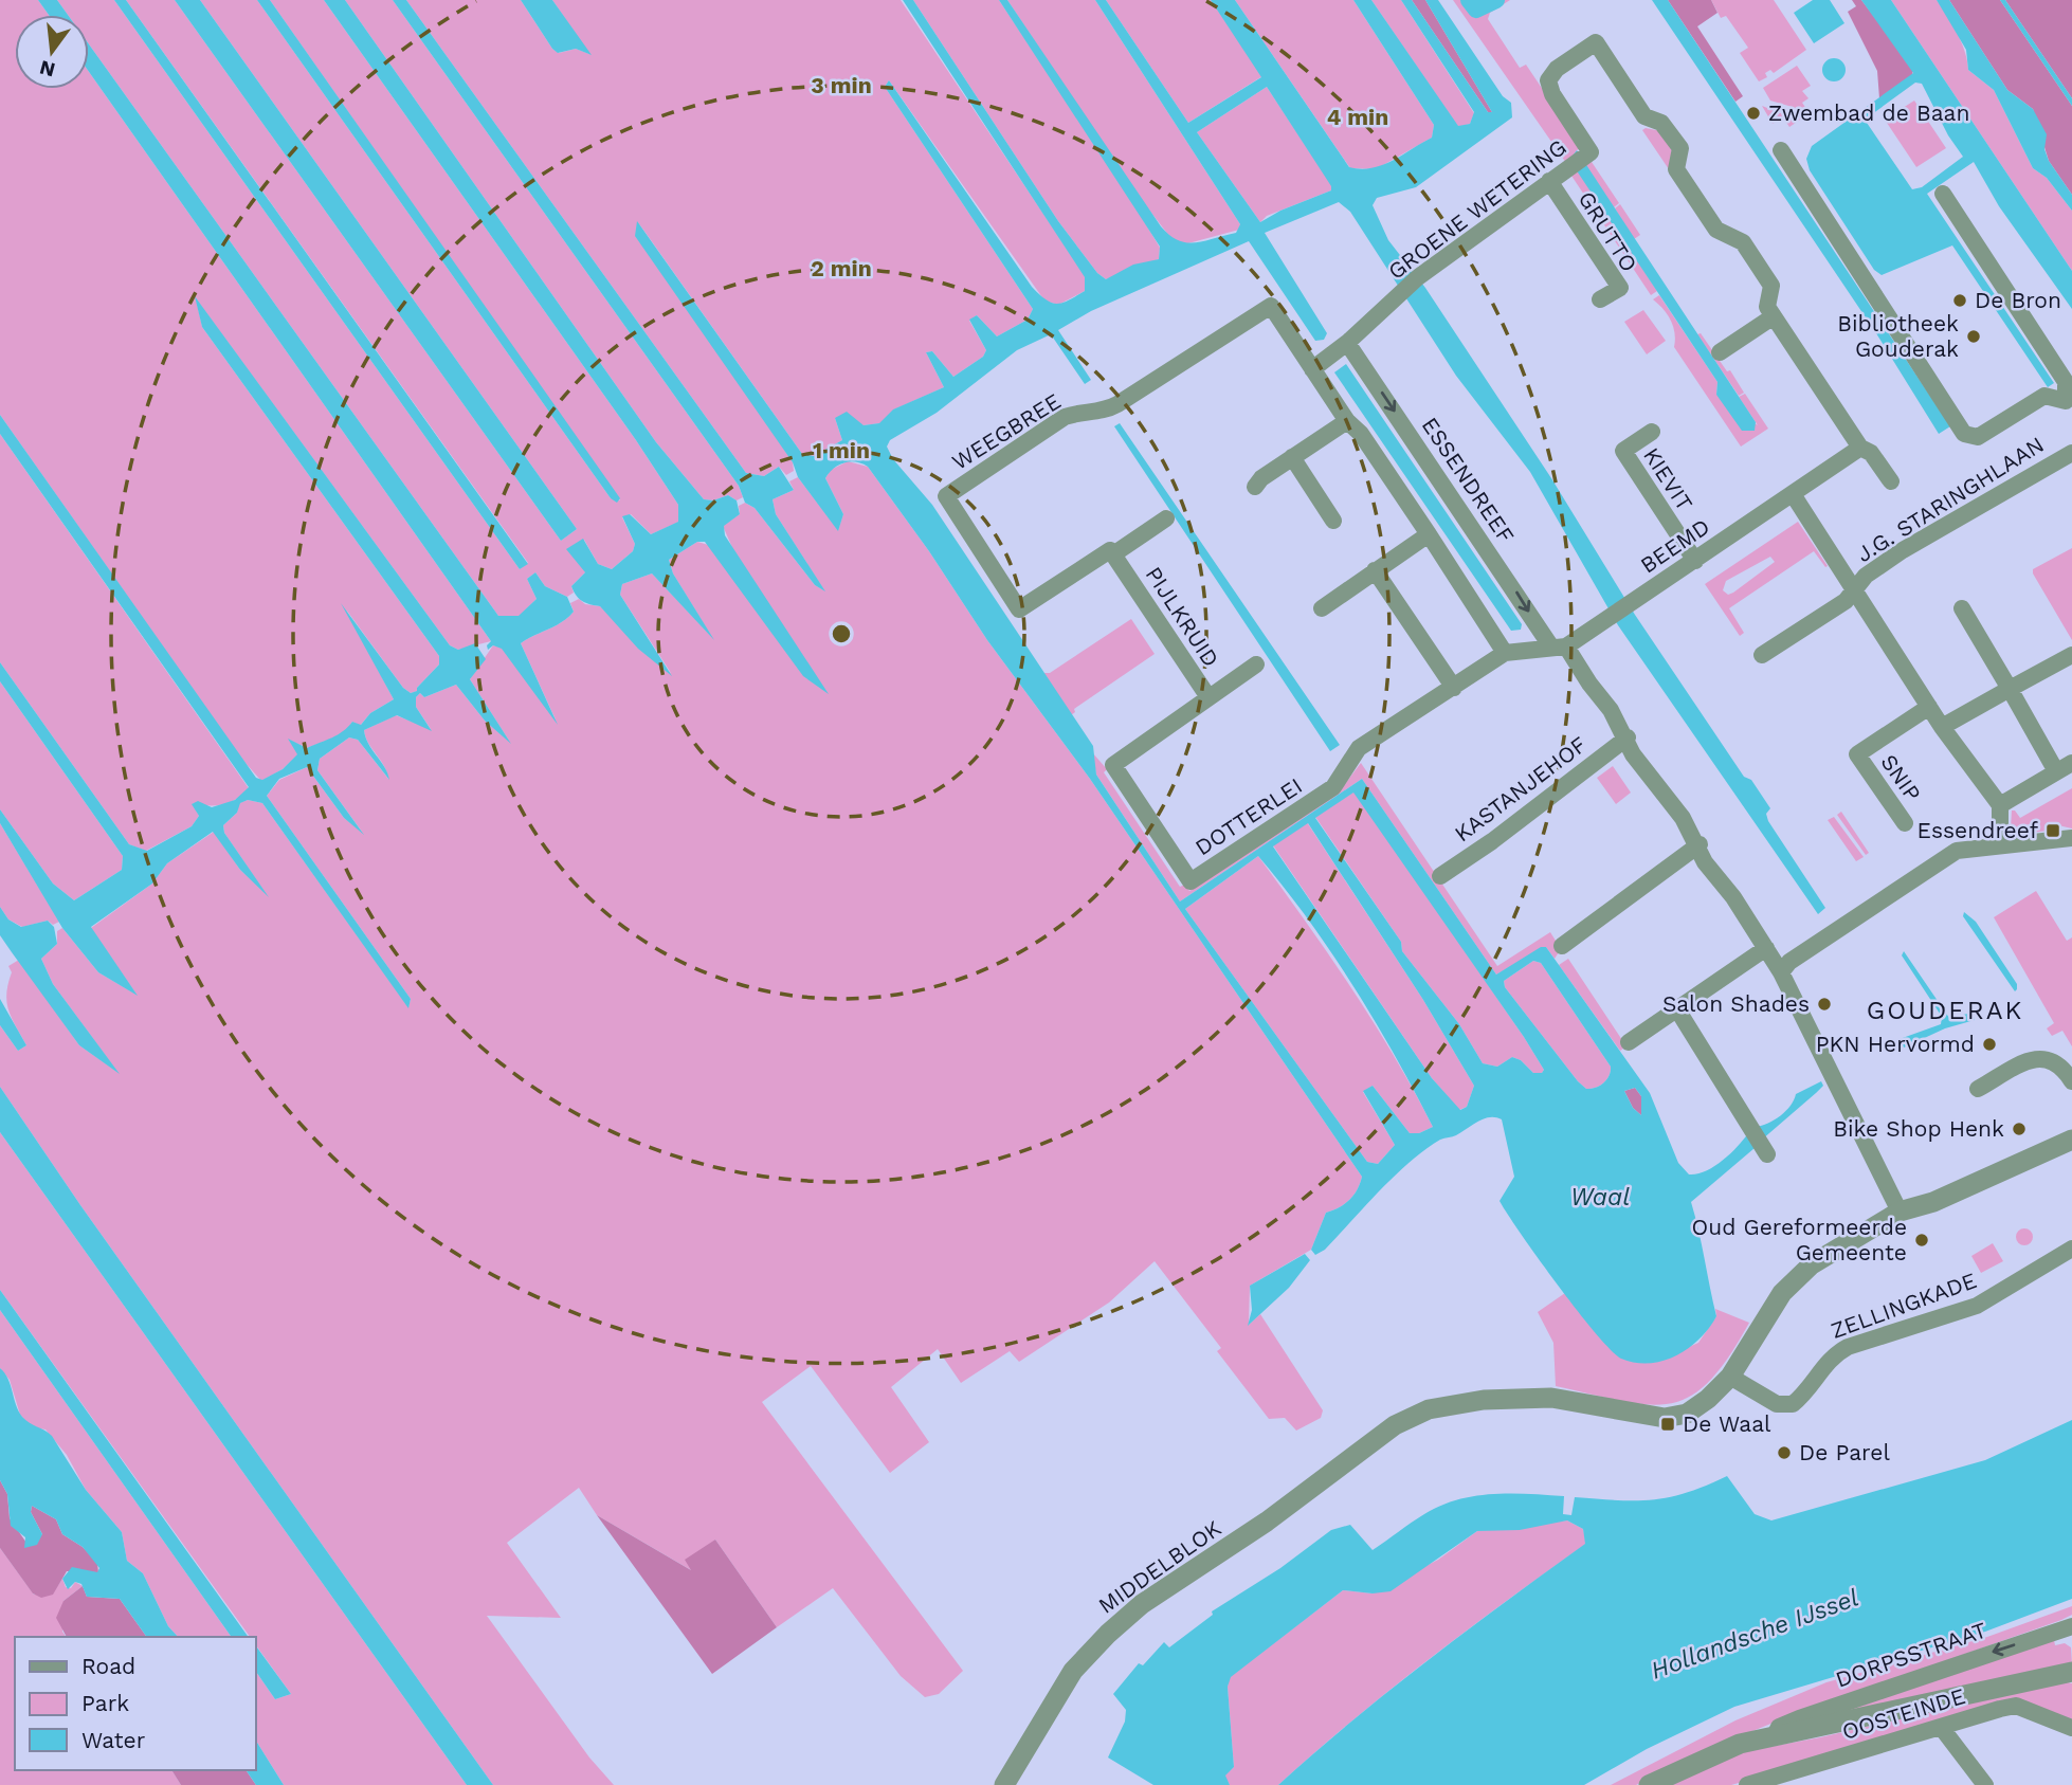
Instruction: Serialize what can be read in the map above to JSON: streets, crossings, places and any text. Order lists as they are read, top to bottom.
{
  "streets": {
    "street": [
      "GROENE WETERING",
      "GRUTTO",
      "WEEGBREE",
      "KIEVIT",
      "ESSENDREEF",
      "J.G. STARINGHLAAN",
      "BEEMD",
      "PIJLKRUID",
      "SNIP",
      "KASTANJEHOF",
      "DOTTERLEI",
      "ZELLINGKADE",
      "MIDDELBLOK",
      "DORPSSTRAAT",
      "OOSTEINDE"
    ]
  },
  "crossings": [
    ["GROENE WETERING", "GRUTTO"],
    ["GROENE WETERING", "WEEGBREE"],
    ["GROENE WETERING", "ESSENDREEF"],
    ["WEEGBREE", "PIJLKRUID"],
    ["KIEVIT", "BEEMD"],
    ["ESSENDREEF", "BEEMD"],
    ["ESSENDREEF", "KASTANJEHOF"],
    ["PIJLKRUID", "DOTTERLEI"],
    ["ZELLINGKADE", "MIDDELBLOK"]
  ],
  "districts": ["GOUDERAK"],
  "water": ["Waal", "Hollandsche IJssel"],
  "places": {
    "other": [
      "Zwembad de Baan",
      "De Bron",
      "Bibliotheek Gouderak",
      "Salon Shades",
      "PKN Hervormd",
      "Bike Shop Henk",
      "Oud Gereformeerde Gemeente",
      "De Parel"
    ],
    "transit": ["Essendreef", "De Waal"]
  },
  "legend": ["Road", "Park", "Water"],
  "north": "bottom",
  "rings": [
    "3 min",
    "4 min",
    "2 min",
    "1 min"
  ]
}
